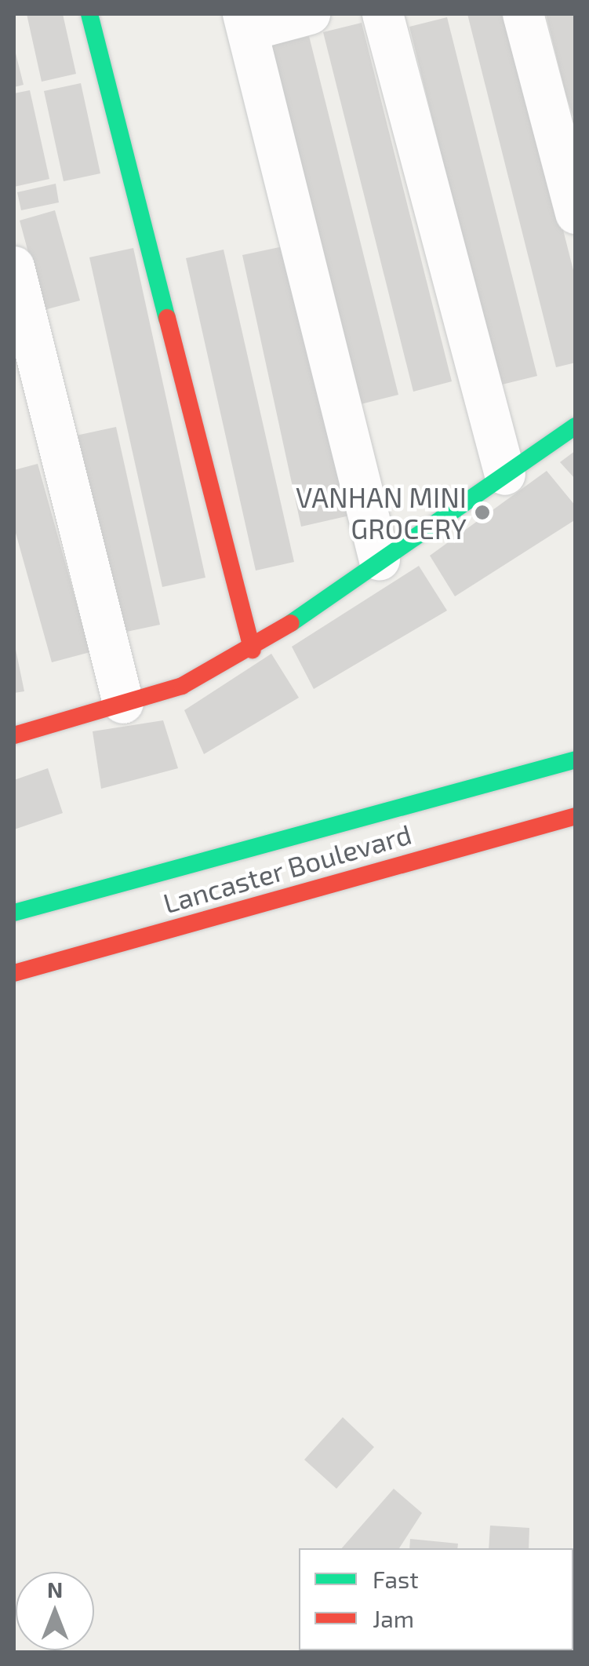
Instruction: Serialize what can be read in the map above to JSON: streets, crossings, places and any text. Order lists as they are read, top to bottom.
{
  "streets": {
    "street": ["Lancaster Boulevard"]
  },
  "places": ["VANHAN MINI GROCERY"],
  "legend": ["Fast", "Jam"],
  "north": "top"
}
